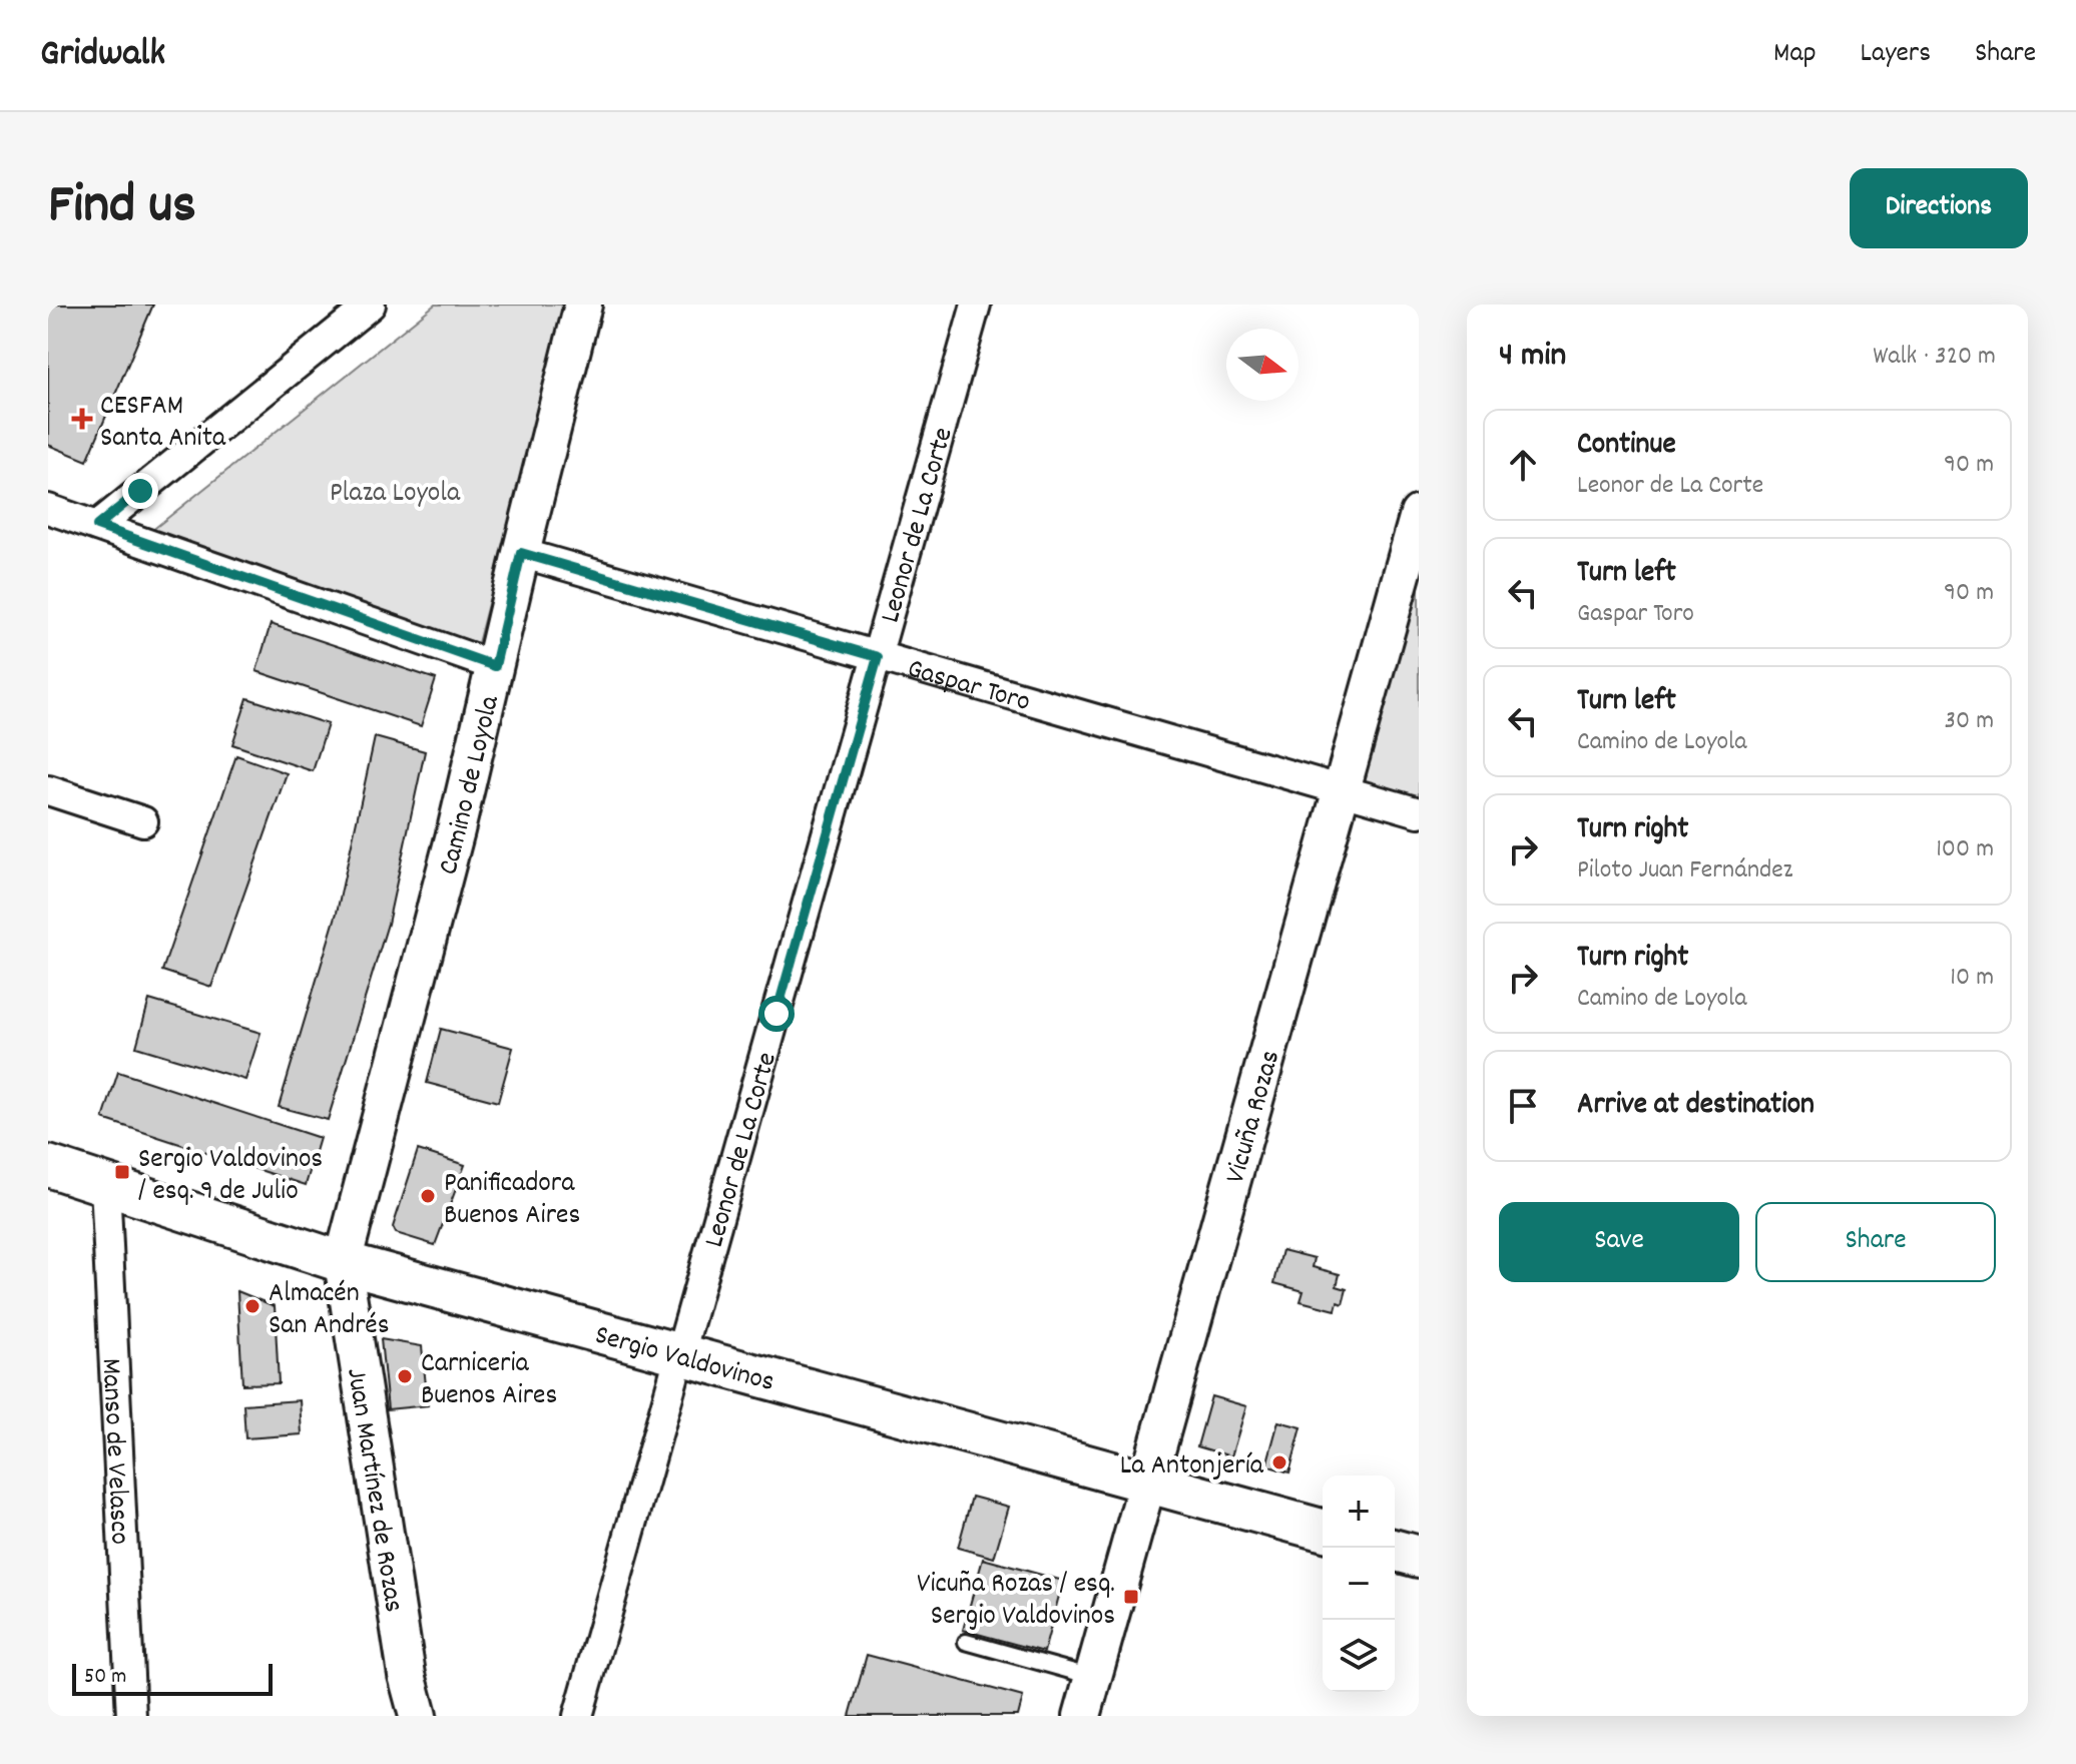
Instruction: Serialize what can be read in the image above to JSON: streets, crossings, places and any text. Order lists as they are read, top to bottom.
{
  "streets": {
    "main road": ["Sergio Valdovinos"],
    "street": [
      "Leonor de La Corte",
      "Gaspar Toro",
      "Camino de Loyola",
      "Vicuña Rozas",
      "Manso de Velasco",
      "Juan Martínez de Rozas"
    ]
  },
  "crossings": [
    ["Leonor de La Corte", "Gaspar Toro"],
    ["Leonor de La Corte", "Sergio Valdovinos"],
    ["Gaspar Toro", "Camino de Loyola"],
    ["Gaspar Toro", "Vicuña Rozas"],
    ["Camino de Loyola", "Sergio Valdovinos"],
    ["Camino de Loyola", "Juan Martínez de Rozas"],
    ["Vicuña Rozas", "Sergio Valdovinos"],
    ["Sergio Valdovinos", "Manso de Velasco"],
    ["Sergio Valdovinos", "Juan Martínez de Rozas"]
  ],
  "parks": ["Plaza Loyola"],
  "places": {
    "health": ["CESFAM Santa Anita"],
    "transit": ["Sergio Valdovinos / esq. 9 de Julio", "Vicuña Rozas / esq. Sergio Valdovinos"],
    "other": [
      "Panificadora Buenos Aires",
      "Almacén San Andrés",
      "Carniceria Buenos Aires",
      "La Antonjería"
    ]
  },
  "scale_bar": "50 m",
  "north": "right",
  "page": {
    "header": "Gridwalk",
    "nav": ["Map", "Layers", "Share"],
    "title": "Find us",
    "buttons": [
      "Directions",
      ["Save", "Share"]
    ],
    "heading": ["4 min", "Walk · 320 m"],
    "list": [
      ["Continue", "Leonor de La Corte", "90 m"],
      ["Turn left", "Gaspar Toro", "90 m"],
      ["Turn left", "Camino de Loyola", "30 m"],
      ["Turn right", "Piloto Juan Fernández", "100 m"],
      ["Turn right", "Camino de Loyola", "10 m"],
      "Arrive at destination"
    ],
    "map_buttons": ["+", "−"],
    "scale": "50 m"
  }
}
